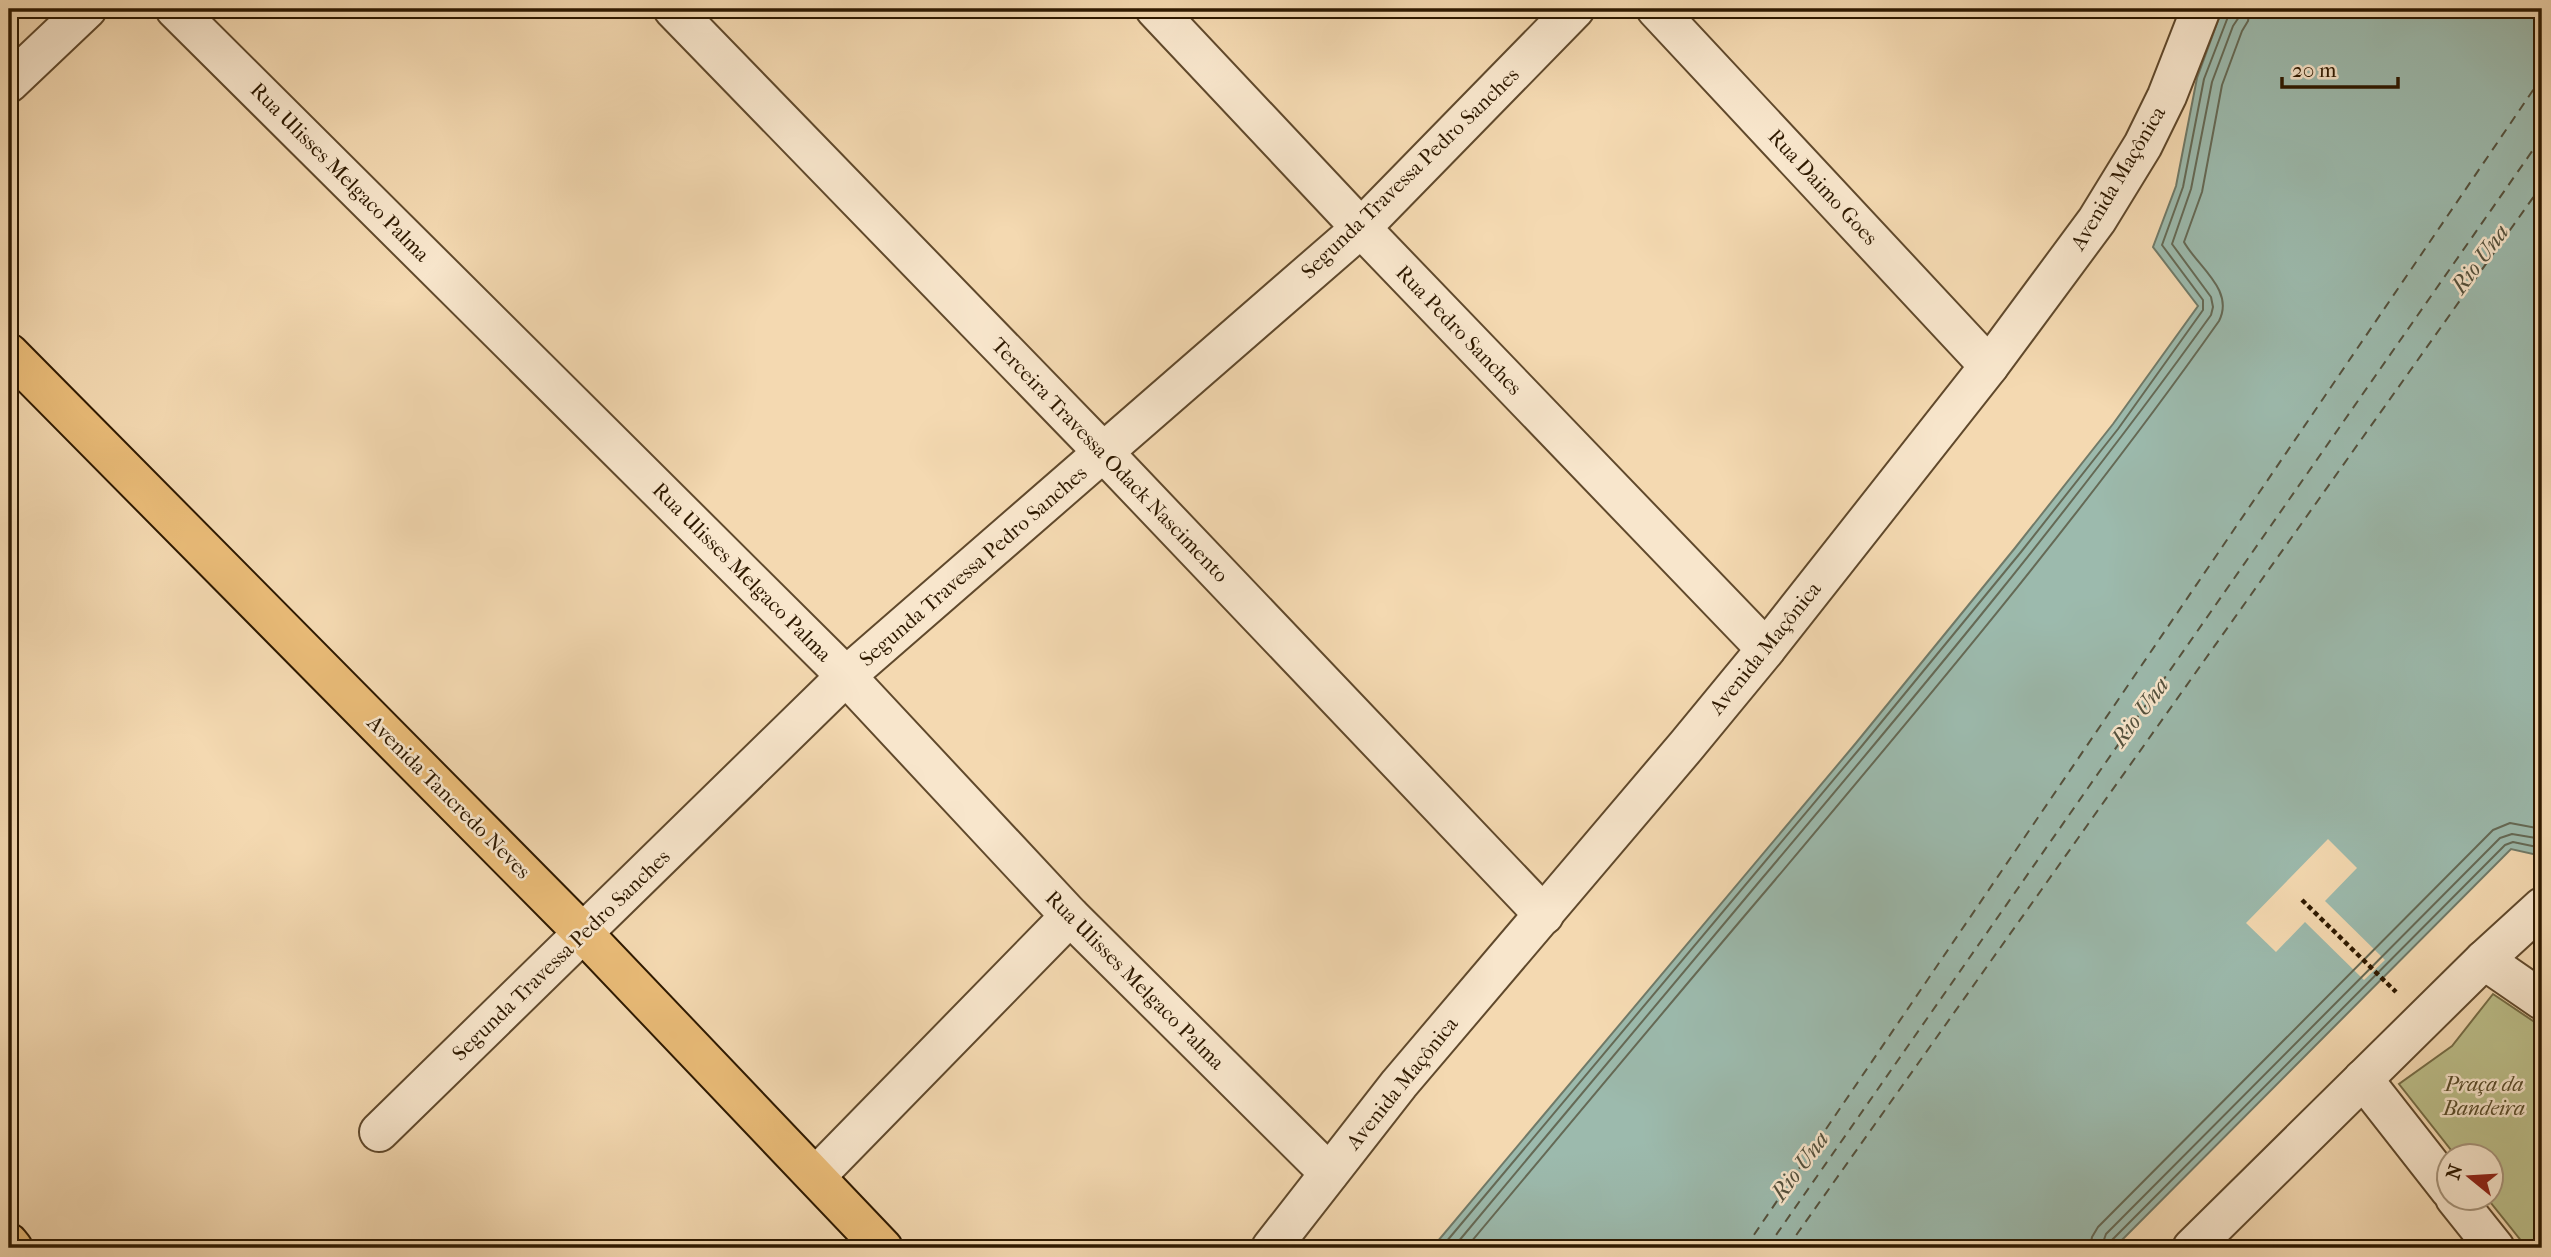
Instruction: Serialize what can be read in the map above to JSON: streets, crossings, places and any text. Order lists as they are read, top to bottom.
{
  "streets": {
    "main road": ["Avenida Tancredo Neves"],
    "street": [
      "Rua Ulisses Melgaco Palma",
      "Segunda Travessa Pedro Sanches",
      "Avenida Maçônica",
      "Rua Daimo Goes",
      "Rua Pedro Sanches",
      "Terceira Travessa Odack Nascimento"
    ]
  },
  "crossings": [
    ["Rua Ulisses Melgaco Palma", "Segunda Travessa Pedro Sanches"],
    ["Rua Ulisses Melgaco Palma", "Avenida Maçônica"],
    ["Segunda Travessa Pedro Sanches", "Rua Pedro Sanches"],
    ["Segunda Travessa Pedro Sanches", "Terceira Travessa Odack Nascimento"],
    ["Segunda Travessa Pedro Sanches", "Avenida Tancredo Neves"],
    ["Avenida Maçônica", "Rua Daimo Goes"],
    ["Avenida Maçônica", "Rua Pedro Sanches"],
    ["Avenida Maçônica", "Terceira Travessa Odack Nascimento"]
  ],
  "water": ["Rio Una"],
  "parks": ["Praça da Bandeira"],
  "scale_bar": "20 m",
  "north": "left"
}
